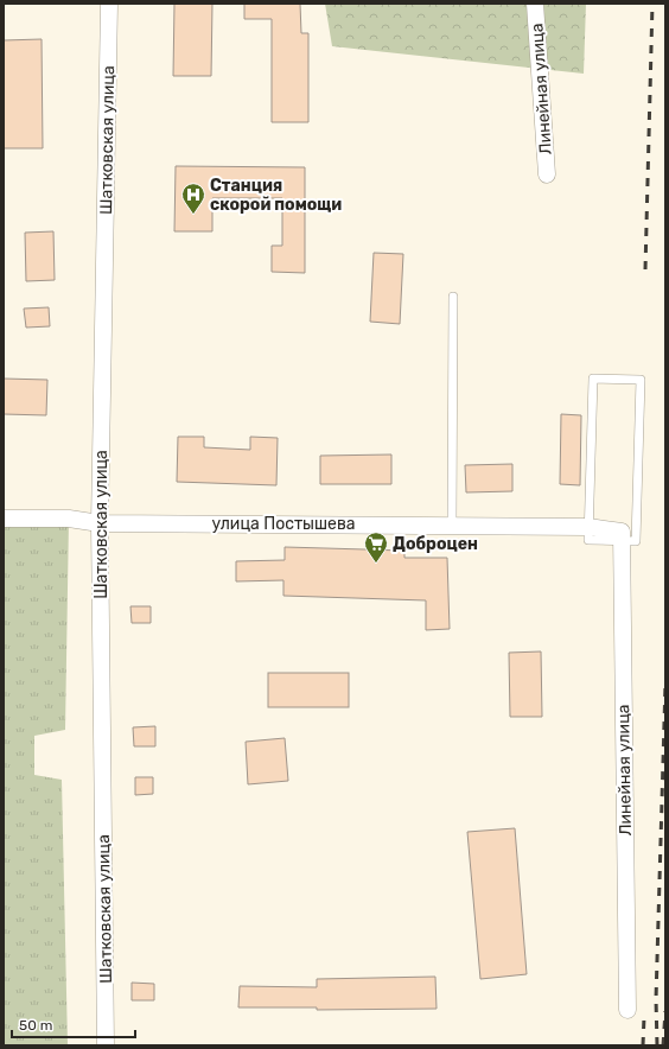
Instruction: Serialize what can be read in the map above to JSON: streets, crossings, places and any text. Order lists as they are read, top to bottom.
{
  "streets": {
    "street": ["Линейная улица", "Шатковская улица", "улица Постышева"]
  },
  "crossings": [
    ["Линейная улица", "улица Постышева"],
    ["Шатковская улица", "улица Постышева"]
  ],
  "places": {
    "hospital": ["Станция скорой помощи"],
    "supermarket": ["Доброцен"]
  },
  "scale_bar": "50 m"
}
